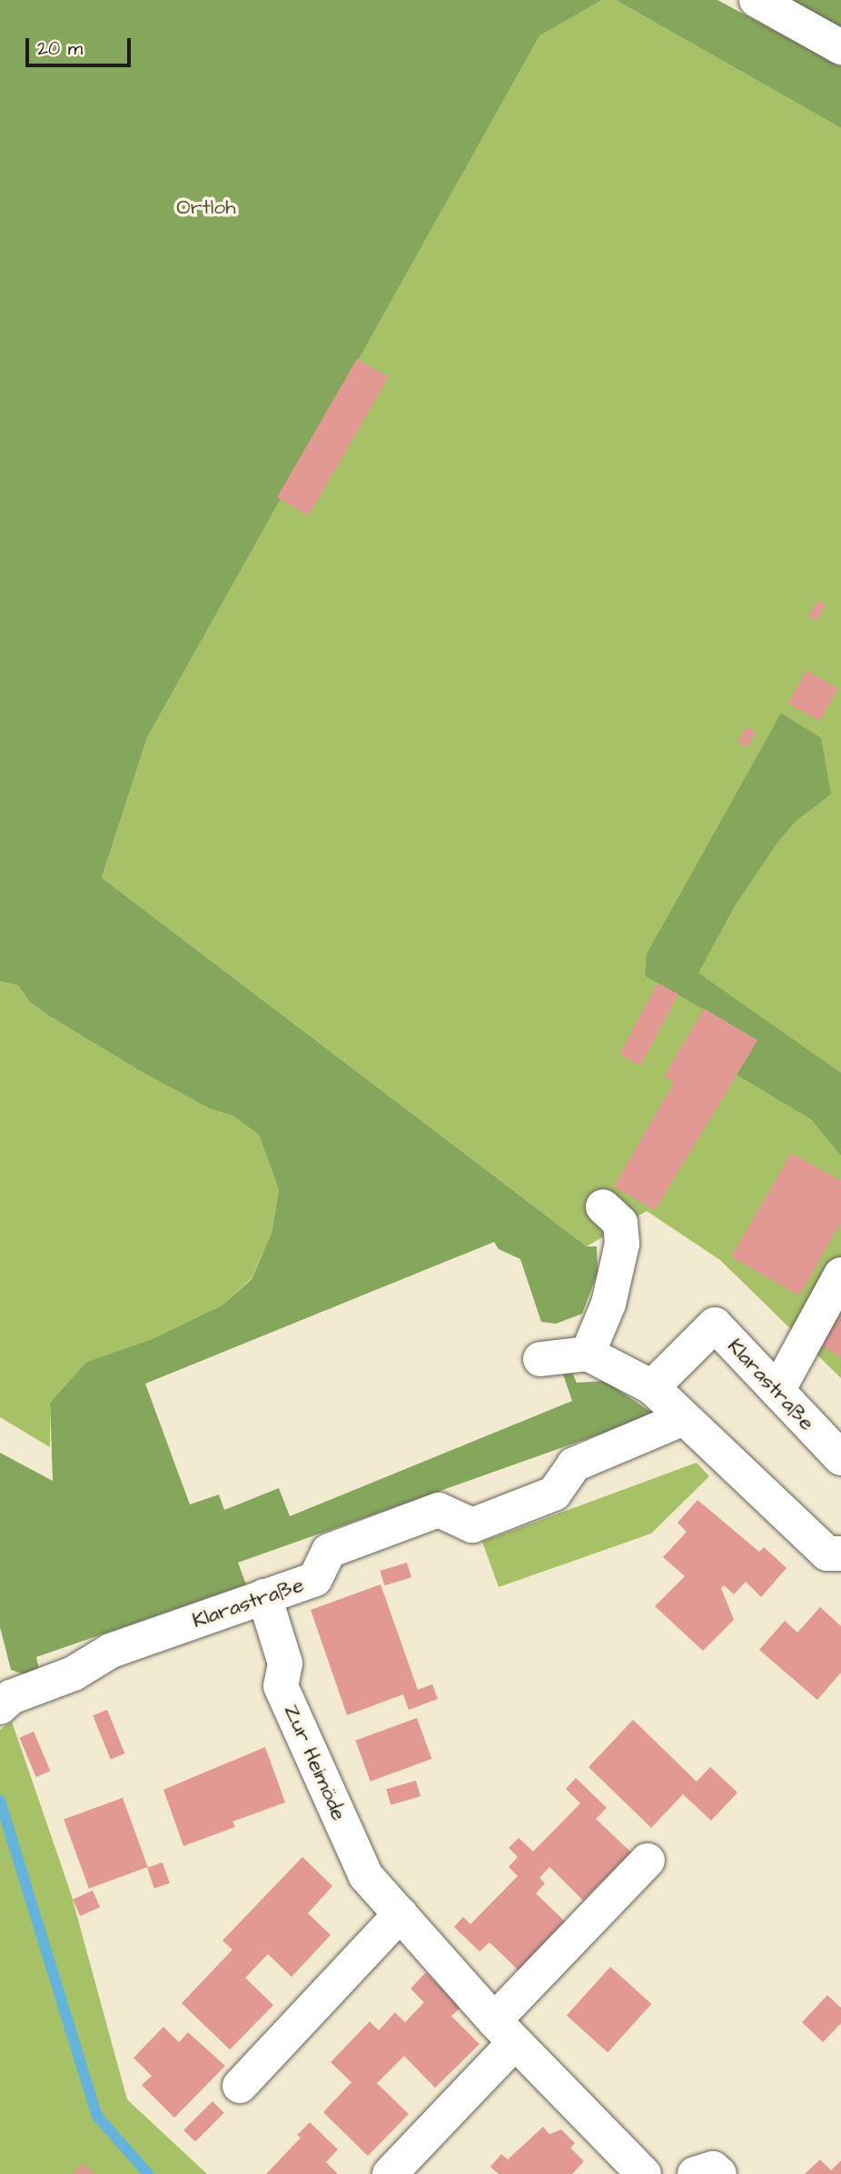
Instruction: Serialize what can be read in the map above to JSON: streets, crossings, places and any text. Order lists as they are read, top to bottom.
{
  "streets": {
    "street": ["Klarastraße", "Zur Heimöde"]
  },
  "crossings": [
    ["Klarastraße", "Zur Heimöde"]
  ],
  "parks": ["Ortloh"],
  "scale_bar": "20 m"
}
